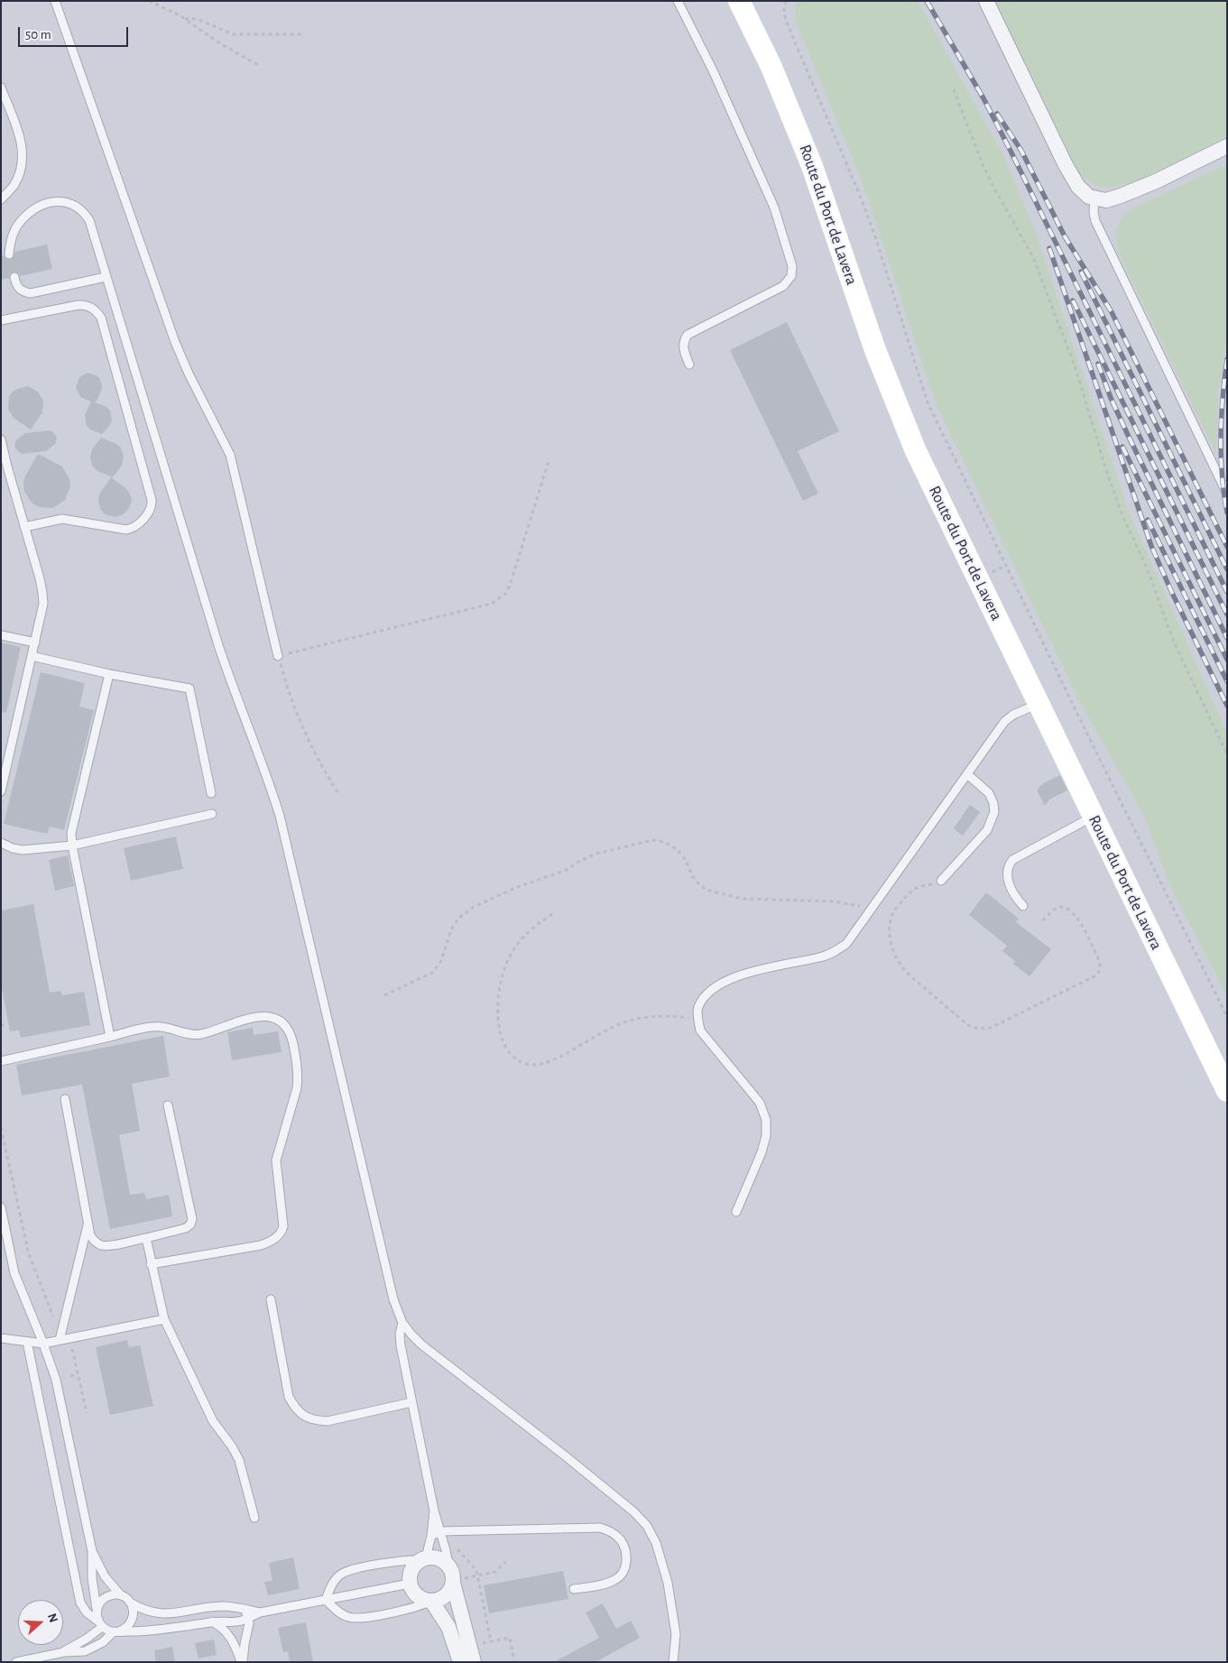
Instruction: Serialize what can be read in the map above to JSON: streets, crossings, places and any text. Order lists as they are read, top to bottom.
{
  "streets": {
    "street": ["Route du Port de Lavera"]
  },
  "scale_bar": "50 m",
  "north": "right"
}
